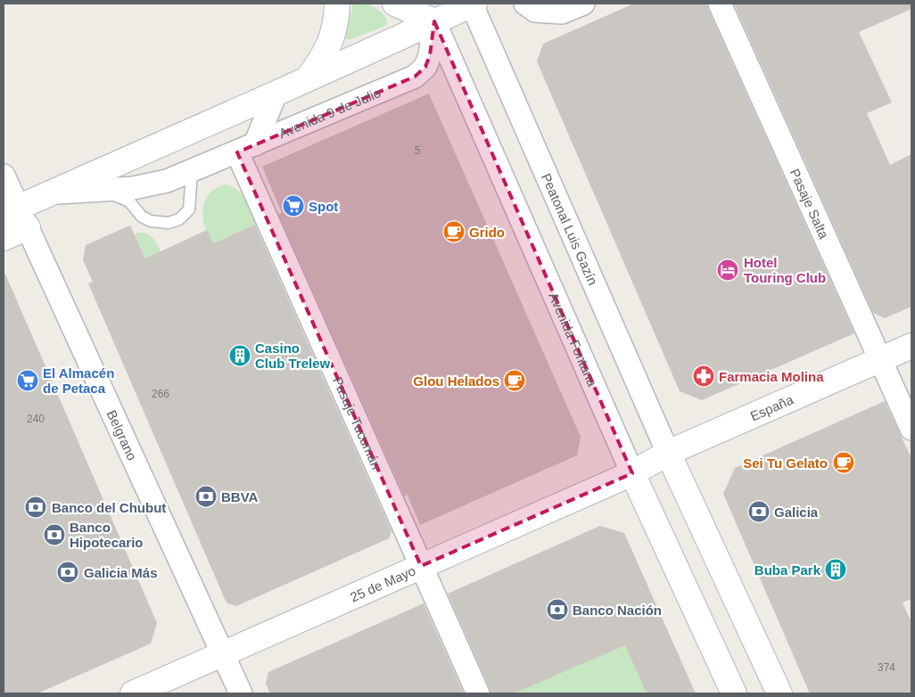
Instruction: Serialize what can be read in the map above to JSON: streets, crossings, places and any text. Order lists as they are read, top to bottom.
{
  "streets": {
    "street": [
      "Avenida 9 de Julio",
      "Pasaje Salta",
      "Peatonal Luis Gazín",
      "Avenida Fontana",
      "España",
      "Pasaje Tucumán",
      "Belgrano",
      "25 de Mayo"
    ]
  },
  "crossings": [
    ["Avenida 9 de Julio", "Avenida Fontana"],
    ["Avenida 9 de Julio", "Pasaje Tucumán"],
    ["Avenida 9 de Julio", "Belgrano"],
    ["Pasaje Salta", "España"],
    ["Peatonal Luis Gazín", "España"],
    ["Avenida Fontana", "España"],
    ["Avenida Fontana", "25 de Mayo"],
    ["España", "25 de Mayo"],
    ["Pasaje Tucumán", "25 de Mayo"],
    ["Belgrano", "25 de Mayo"]
  ],
  "places": {
    "supermarket": ["Spot", "El Almacén de Petaca"],
    "cafe": ["Grido", "Glou Helados", "Sei Tu Gelato"],
    "hotel": ["Hotel Touring Club"],
    "building": ["Casino Club Trelew", "Buba Park"],
    "pharmacy": ["Farmacia Molina"],
    "bank": [
      "BBVA",
      "Banco del Chubut",
      "Galicia",
      "Banco Hipotecario",
      "Galicia Más",
      "Banco Nación"
    ]
  },
  "house_numbers": [
    "5",
    "266",
    "240",
    "374"
  ]
}
